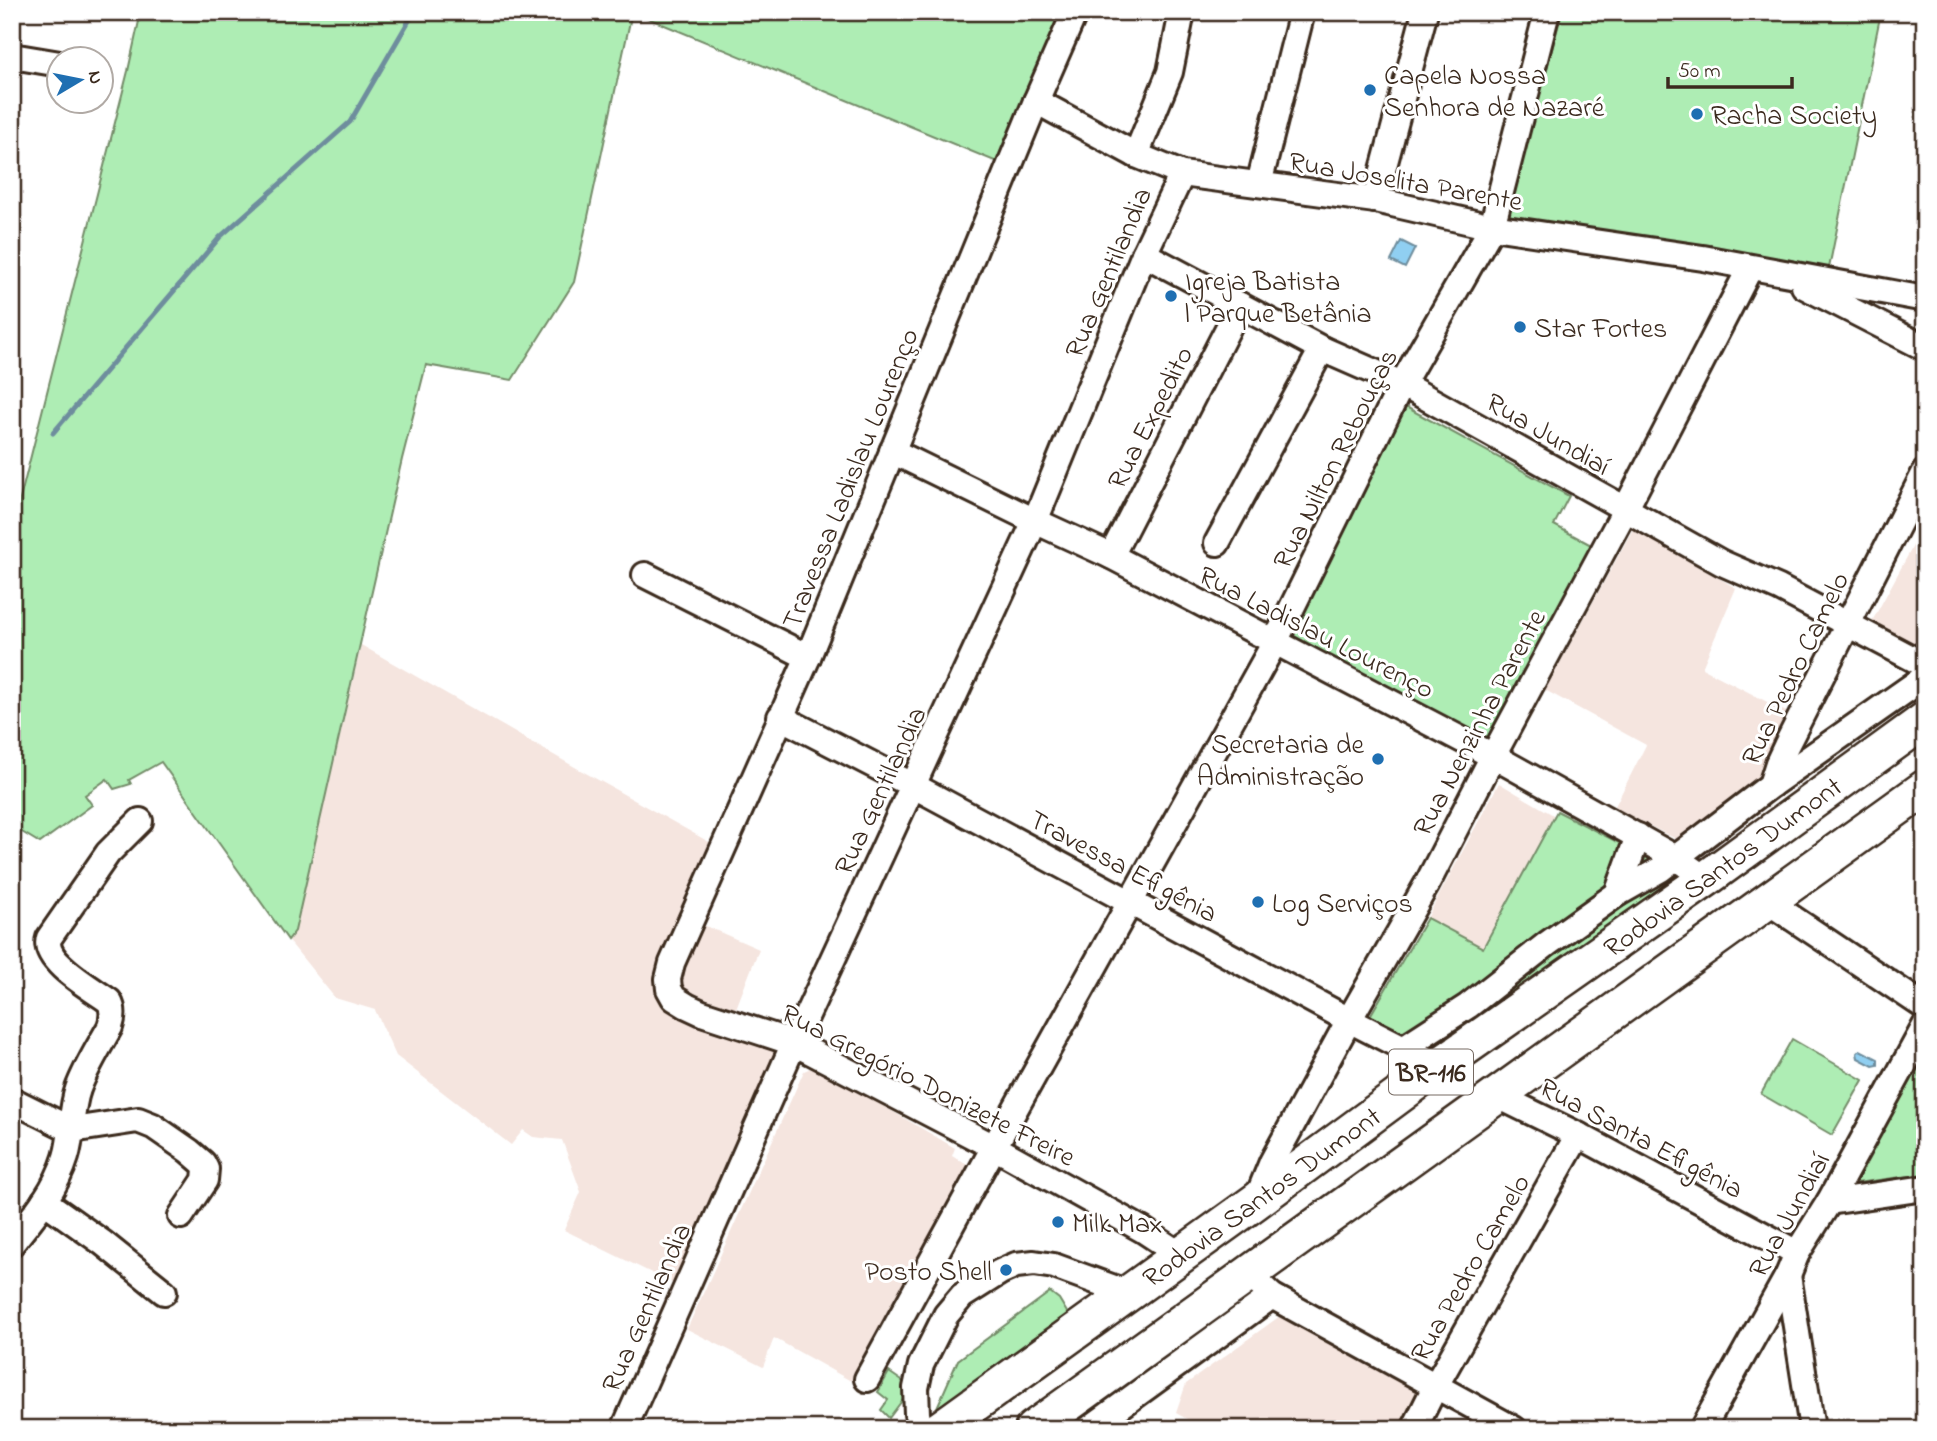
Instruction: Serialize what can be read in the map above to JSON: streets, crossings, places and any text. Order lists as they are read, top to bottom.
{
  "streets": {
    "highway": ["Rodovia Santos Dumont", "BR-116"],
    "street": [
      "Rua Joselita Parente",
      "Rua Gentilandia",
      "Rua Expedito",
      "Rua Jundiaí",
      "Rua Nilton Rebouças",
      "Travessa Ladislau Lourenço",
      "Rua Ladislau Lourenço",
      "Rua Pedro Camelo",
      "Rua Nenzinha Parente",
      "Travessa Efigênia",
      "Rua Gregório Donizete Freire",
      "Rua Santa Efigênia"
    ]
  },
  "crossings": [
    ["Rua Joselita Parente", "Rua Gentilandia"],
    ["Rua Joselita Parente", "Rua Nilton Rebouças"],
    ["Rua Joselita Parente", "Travessa Ladislau Lourenço"],
    ["Rua Joselita Parente", "Rua Nenzinha Parente"],
    ["Rua Gentilandia", "Rua Jundiaí"],
    ["Rua Gentilandia", "Rua Ladislau Lourenço"],
    ["Rua Gentilandia", "Travessa Efigênia"],
    ["Rua Gentilandia", "Rua Gregório Donizete Freire"],
    ["Rua Expedito", "Rua Jundiaí"],
    ["Rua Expedito", "Rua Ladislau Lourenço"],
    ["Rua Jundiaí", "Rua Nilton Rebouças"],
    ["Rua Jundiaí", "Rua Pedro Camelo"],
    ["Rua Jundiaí", "Rua Nenzinha Parente"],
    ["Rua Jundiaí", "Rua Santa Efigênia"],
    ["Rua Nilton Rebouças", "Rua Ladislau Lourenço"],
    ["Rua Nilton Rebouças", "Travessa Efigênia"],
    ["Rua Nilton Rebouças", "Rua Gregório Donizete Freire"],
    ["Travessa Ladislau Lourenço", "Rua Ladislau Lourenço"],
    ["Travessa Ladislau Lourenço", "Travessa Efigênia"],
    ["Travessa Ladislau Lourenço", "Rua Gregório Donizete Freire"],
    ["Rua Ladislau Lourenço", "Rua Pedro Camelo"],
    ["Rua Ladislau Lourenço", "Rua Nenzinha Parente"],
    ["Rua Ladislau Lourenço", "Rodovia Santos Dumont"],
    ["Rua Pedro Camelo", "Travessa Efigênia"],
    ["Rua Pedro Camelo", "Rua Santa Efigênia"],
    ["Rua Nenzinha Parente", "Travessa Efigênia"],
    ["Rua Nenzinha Parente", "Rodovia Santos Dumont"],
    ["Travessa Efigênia", "Rodovia Santos Dumont"],
    ["Rodovia Santos Dumont", "Rua Gregório Donizete Freire"],
    ["Rodovia Santos Dumont", "Rua Santa Efigênia"]
  ],
  "places": [
    "Capela Nossa Senhora de Nazaré",
    "Racha Society",
    "Igreja Batista | Parque Betânia",
    "Star Fortes",
    "Secretaria de Administração",
    "Log Serviços",
    "Milk Max",
    "Posto Shell"
  ],
  "scale_bar": "50 m",
  "north": "right"
}
